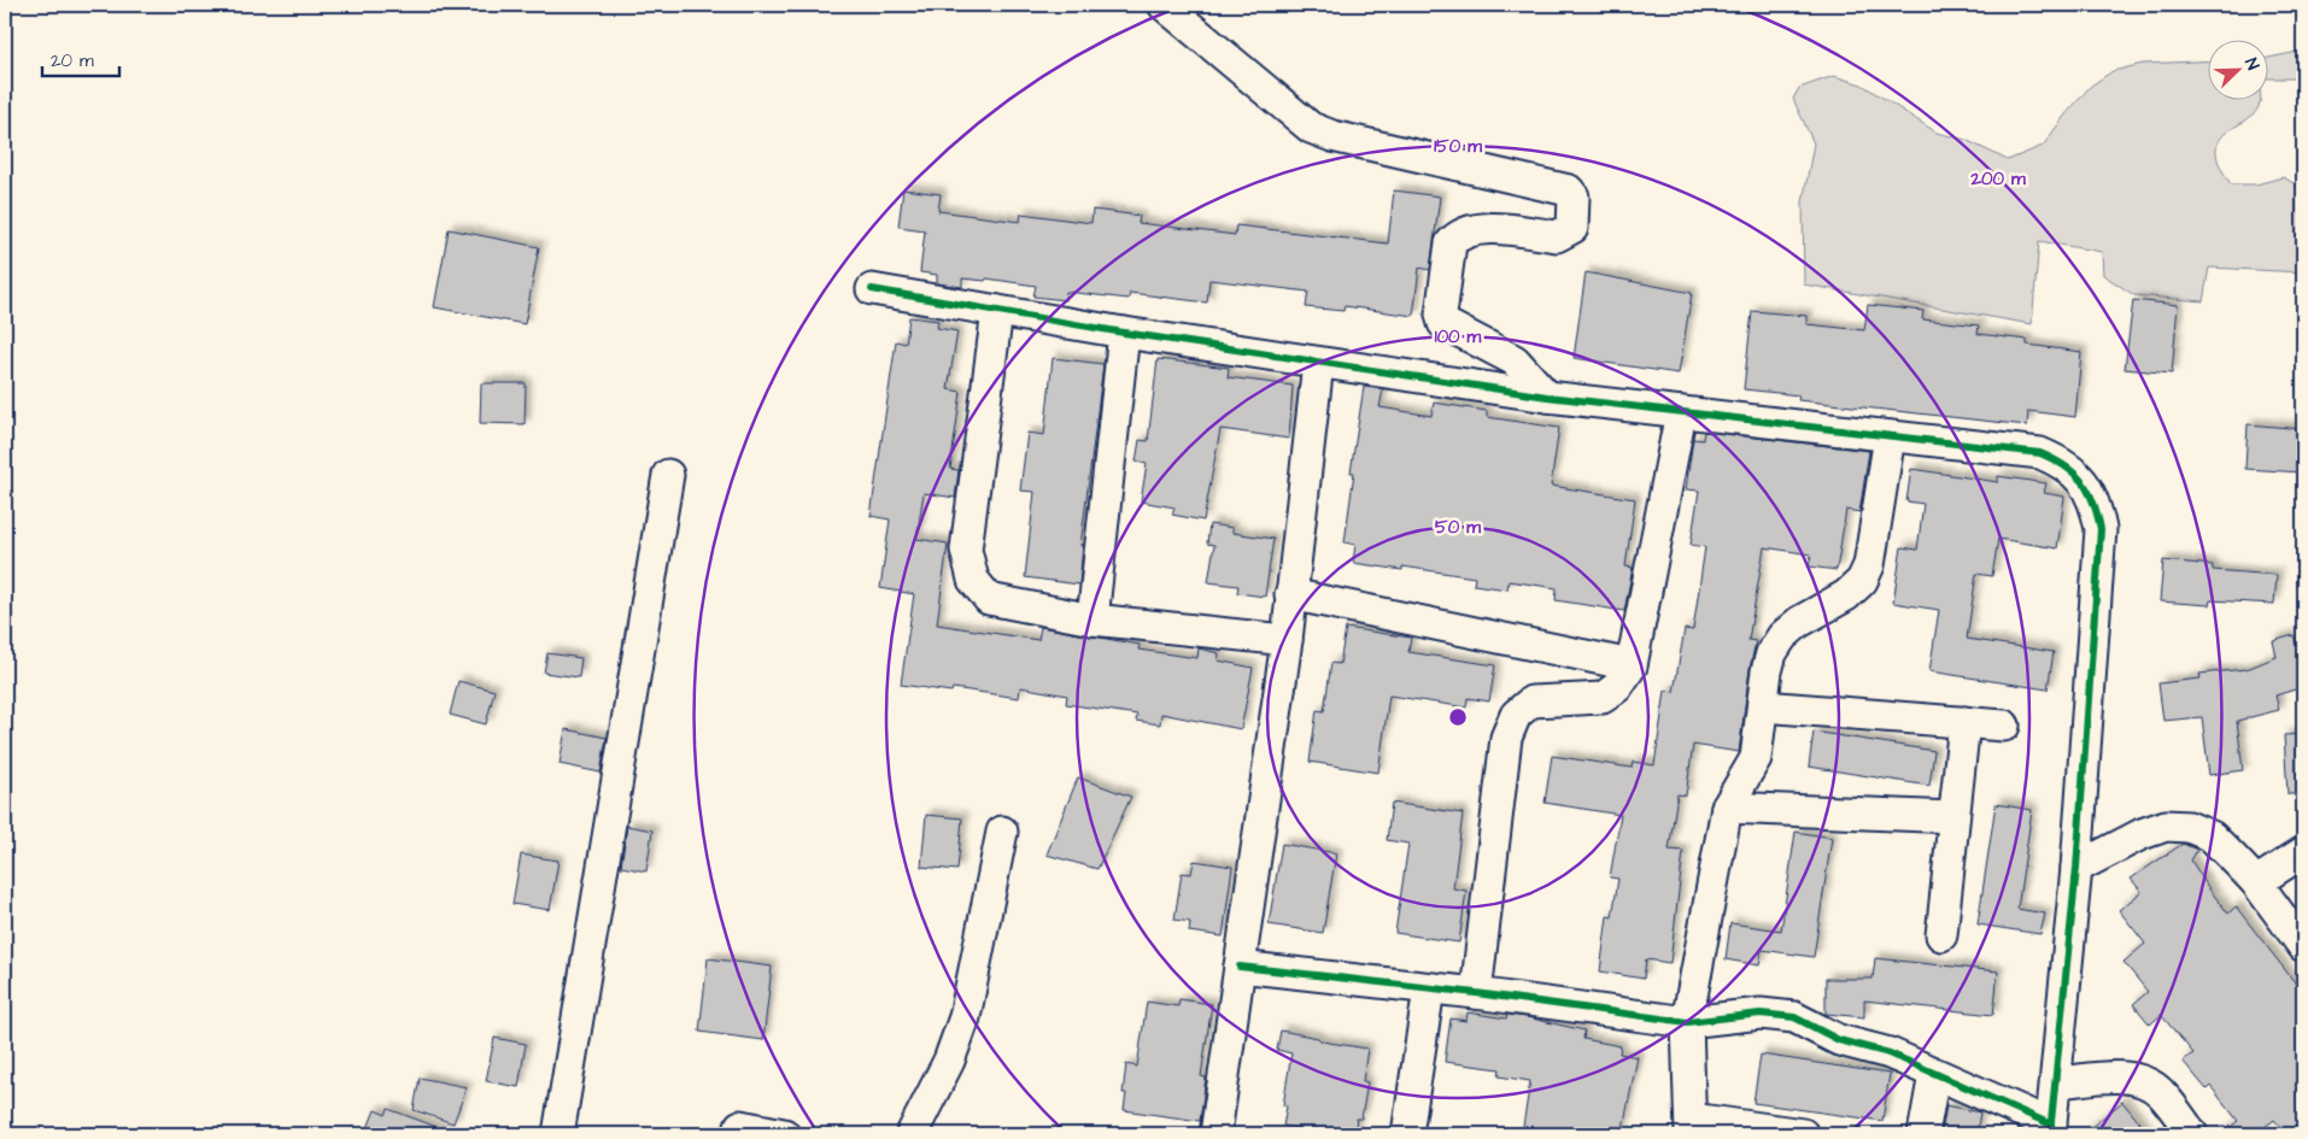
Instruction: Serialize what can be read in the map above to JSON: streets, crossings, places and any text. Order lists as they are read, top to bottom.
{
  "scale_bar": "20 m",
  "north": "top right",
  "rings": [
    "150 m",
    "200 m",
    "100 m",
    "50 m"
  ]
}
